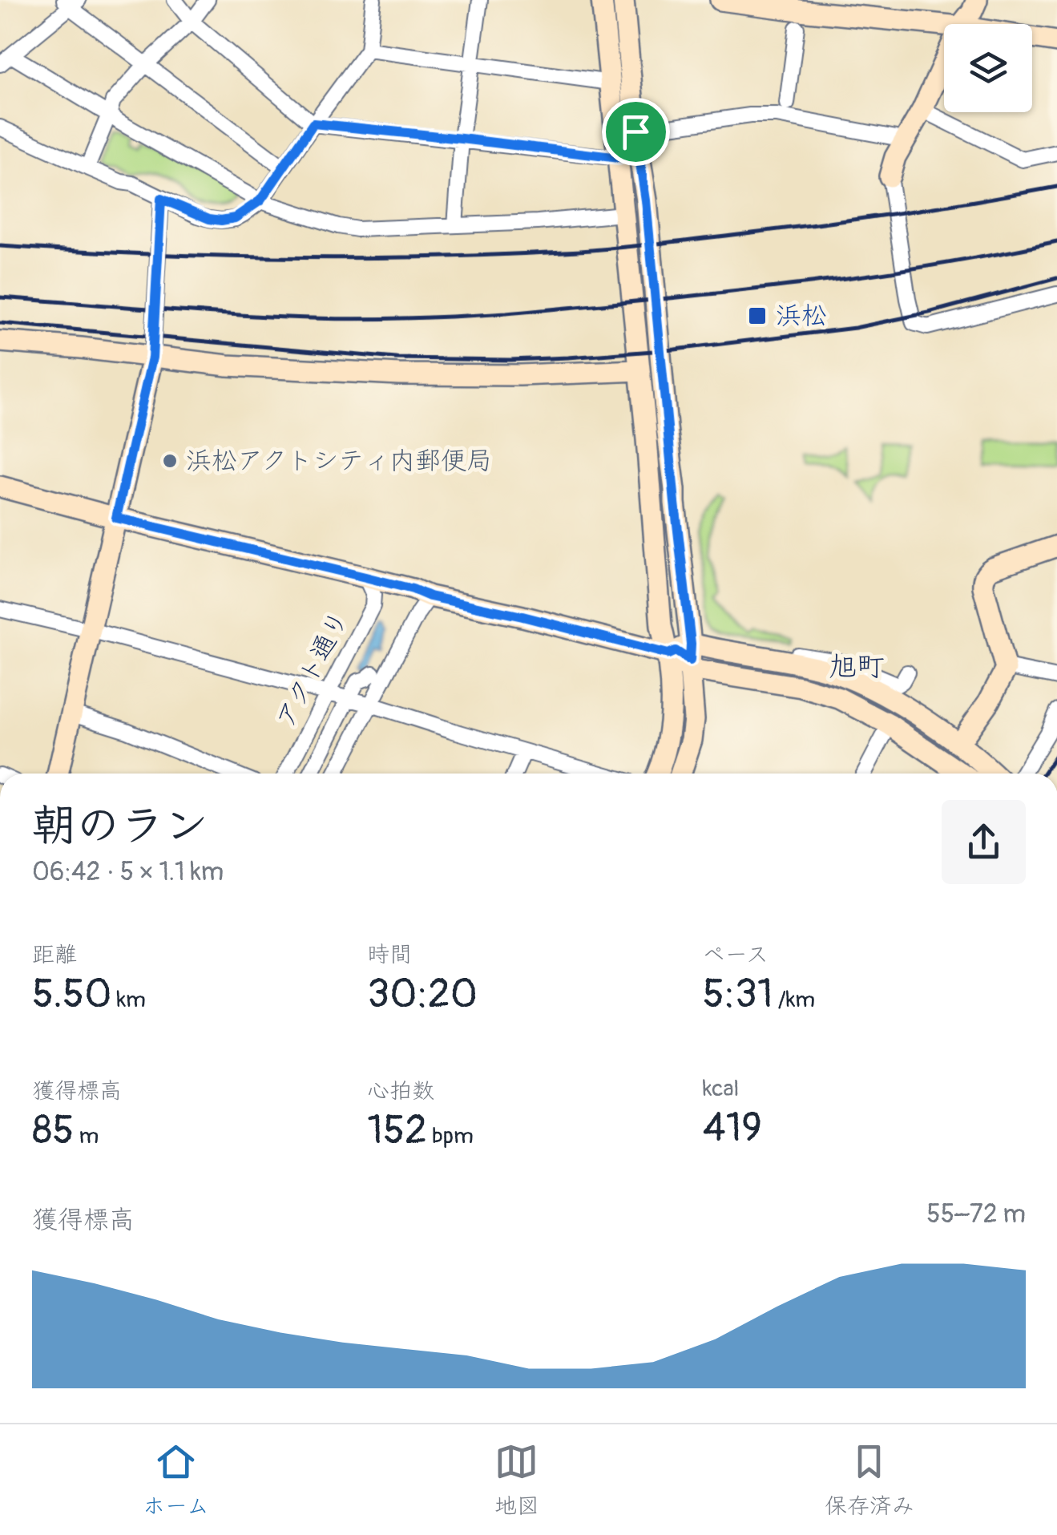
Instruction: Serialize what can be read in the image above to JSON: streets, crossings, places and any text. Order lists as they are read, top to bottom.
{
  "streets": {
    "street": ["アクト通り"]
  },
  "districts": ["旭町"],
  "places": {
    "transit": ["浜松"],
    "other": ["浜松アクトシティ内郵便局"]
  },
  "page": {
    "heading": ["朝のラン", "06:42 · 5 × 1.1 km"],
    "stats": [
      ["距離", "5.50 km"],
      ["時間", "30:20"],
      ["ペース", "5:31 /km"],
      ["獲得標高", "85 m"],
      ["心拍数", "152 bpm"],
      ["kcal", "419"]
    ],
    "chart": ["獲得標高", "55–72 m"],
    "tabs": ["ホーム", "地図", "保存済み"]
  }
}
